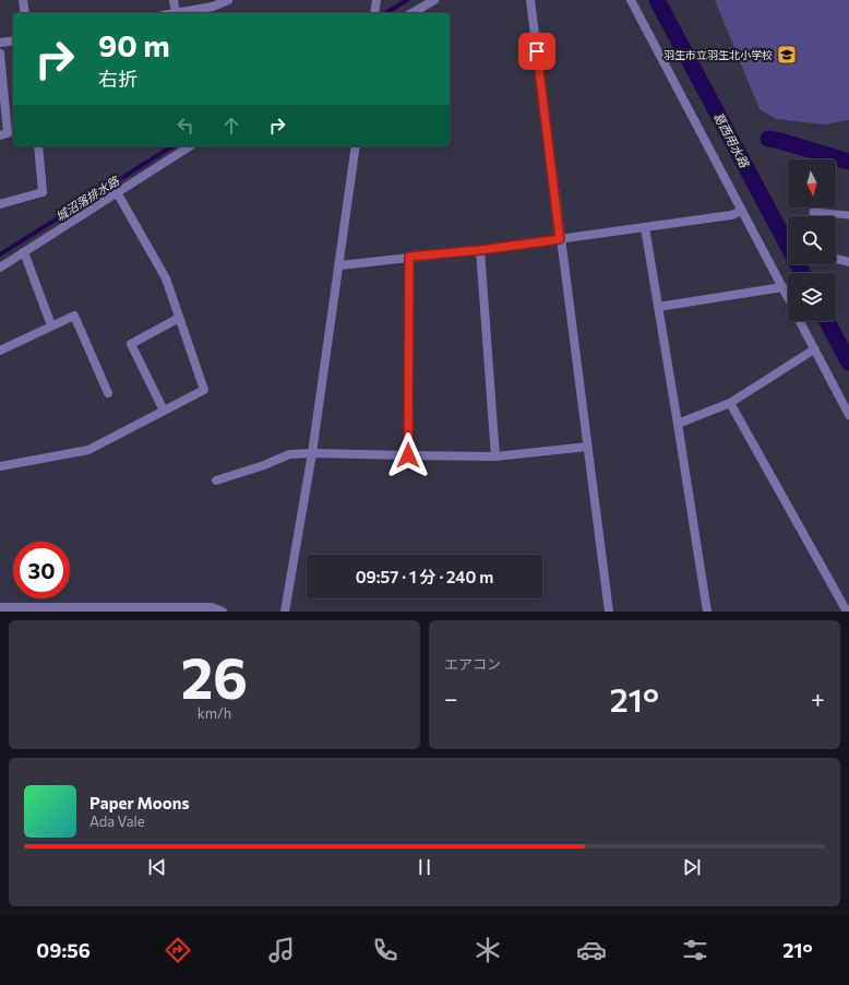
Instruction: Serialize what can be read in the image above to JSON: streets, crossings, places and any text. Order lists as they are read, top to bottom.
{
  "water": ["葛西用水路", "城沼落排水路"],
  "places": {
    "school or university": ["羽生市立羽生北小学校"]
  },
  "north": "bottom",
  "page": {
    "turn": ["90 m", "右折"],
    "limit": "30",
    "trip": "09:57 · 1 分 · 240 m",
    "tile": [
      ["26", "km/h"],
      "エアコン"
    ],
    "heat": ["−", "21°", "+"],
    "song": ["Paper Moons", "Ada Vale"],
    "tabs": ["09:56", "21°"]
  }
}
